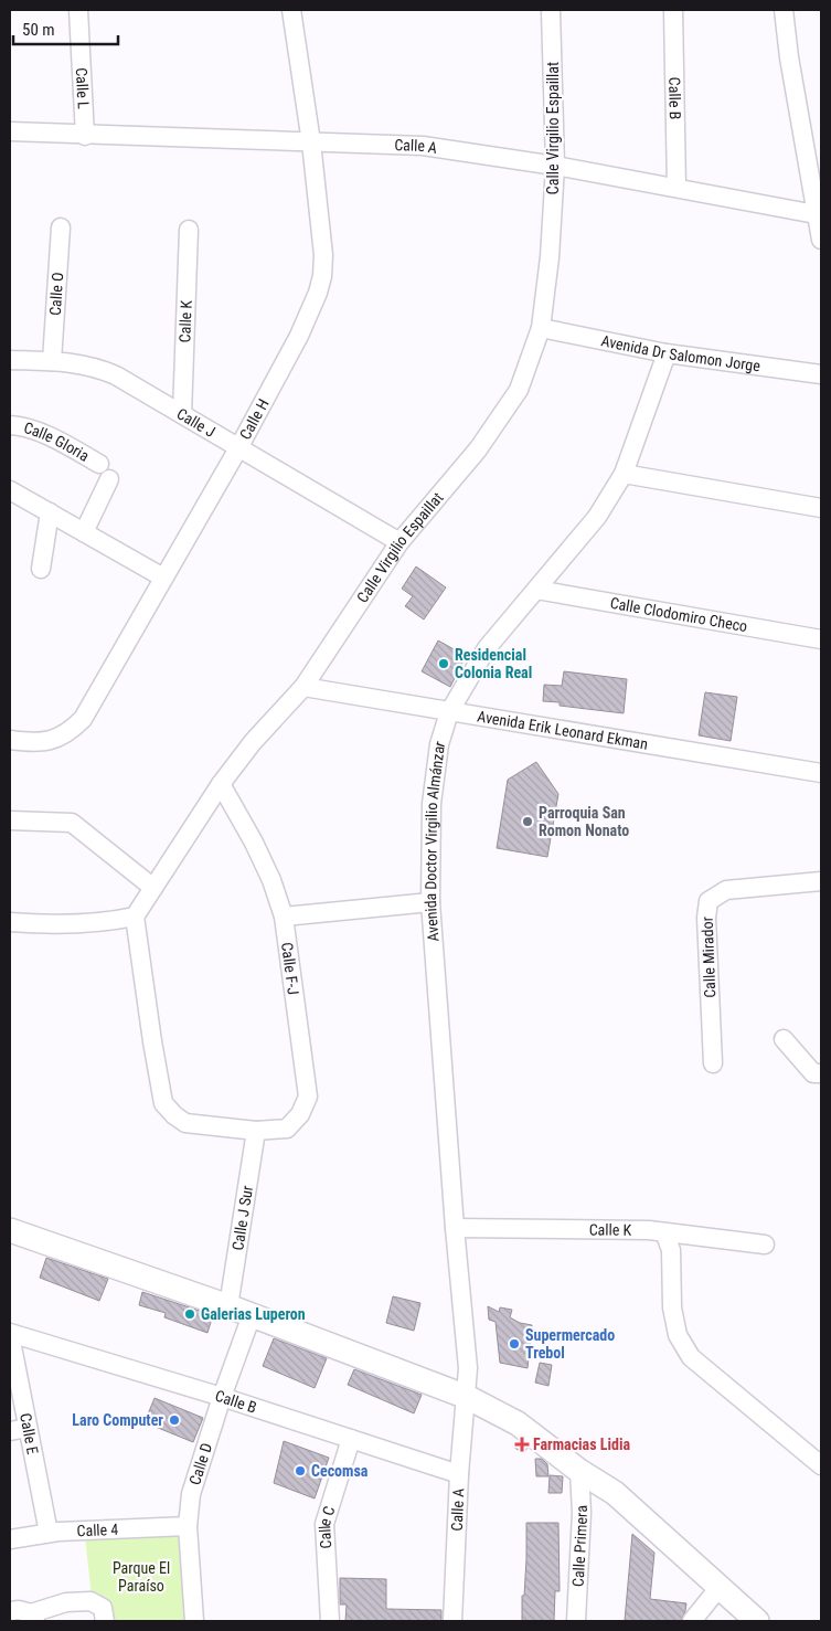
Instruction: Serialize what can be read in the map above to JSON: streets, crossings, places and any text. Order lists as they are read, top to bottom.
{
  "streets": {
    "street": [
      "Calle L",
      "Calle B",
      "Calle Virgilio Espaillat",
      "Calle A",
      "Calle O",
      "Calle K",
      "Avenida Dr Salomon Jorge",
      "Calle H",
      "Calle J",
      "Calle Gloria",
      "Calle Clodomiro Checo",
      "Avenida Erik Leonard Ekman",
      "Avenida Doctor Virgilio Almánzar",
      "Calle Mirador",
      "Calle F-J",
      "Calle J Sur",
      "Calle E",
      "Calle D",
      "Calle C",
      "Calle 4",
      "Calle Primera"
    ]
  },
  "crossings": [
    ["Calle L", "Calle A"],
    ["Calle B", "Calle A"],
    ["Calle B", "Calle E"],
    ["Calle B", "Calle D"],
    ["Calle B", "Calle C"],
    ["Calle Virgilio Espaillat", "Calle A"],
    ["Calle Virgilio Espaillat", "Avenida Dr Salomon Jorge"],
    ["Calle Virgilio Espaillat", "Calle J"],
    ["Calle Virgilio Espaillat", "Avenida Erik Leonard Ekman"],
    ["Calle Virgilio Espaillat", "Calle F-J"],
    ["Calle A", "Calle H"],
    ["Calle A", "Avenida Doctor Virgilio Almánzar"],
    ["Calle O", "Calle J"],
    ["Calle K", "Calle J"],
    ["Calle K", "Avenida Doctor Virgilio Almánzar"],
    ["Avenida Dr Salomon Jorge", "Avenida Doctor Virgilio Almánzar"],
    ["Calle H", "Calle J"],
    ["Calle Clodomiro Checo", "Avenida Doctor Virgilio Almánzar"],
    ["Avenida Erik Leonard Ekman", "Avenida Doctor Virgilio Almánzar"],
    ["Calle F-J", "Calle J Sur"],
    ["Calle E", "Calle 4"],
    ["Calle D", "Calle 4"]
  ],
  "parks": ["Parque El Paraíso"],
  "places": {
    "other": [
      "Residencial Colonia Real",
      "Parroquia San Romon Nonato",
      "Galerias Luperon",
      "Supermercado Trebol",
      "Laro Computer",
      "Cecomsa"
    ],
    "health": ["Farmacias Lidia"]
  },
  "scale_bar": "50 m"
}
